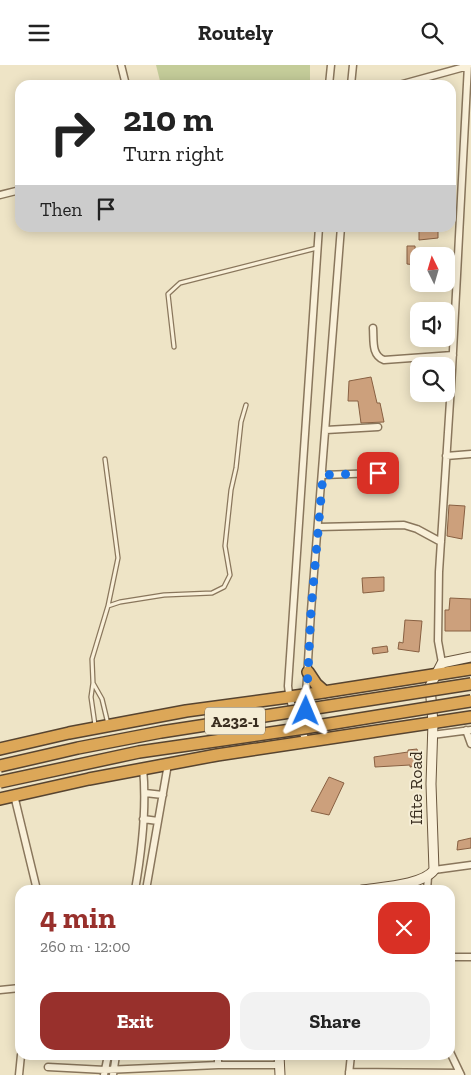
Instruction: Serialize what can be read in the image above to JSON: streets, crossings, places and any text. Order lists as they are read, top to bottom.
{
  "streets": {
    "highway": ["A232-1"],
    "street": ["Ifite Road"]
  },
  "north": "top",
  "page": {
    "header": "Routely",
    "turn": ["210 m", "Turn right"],
    "then": "Then",
    "heading": ["4 min", "260 m · 12:00"],
    "buttons": ["Exit", "Share"]
  }
}
